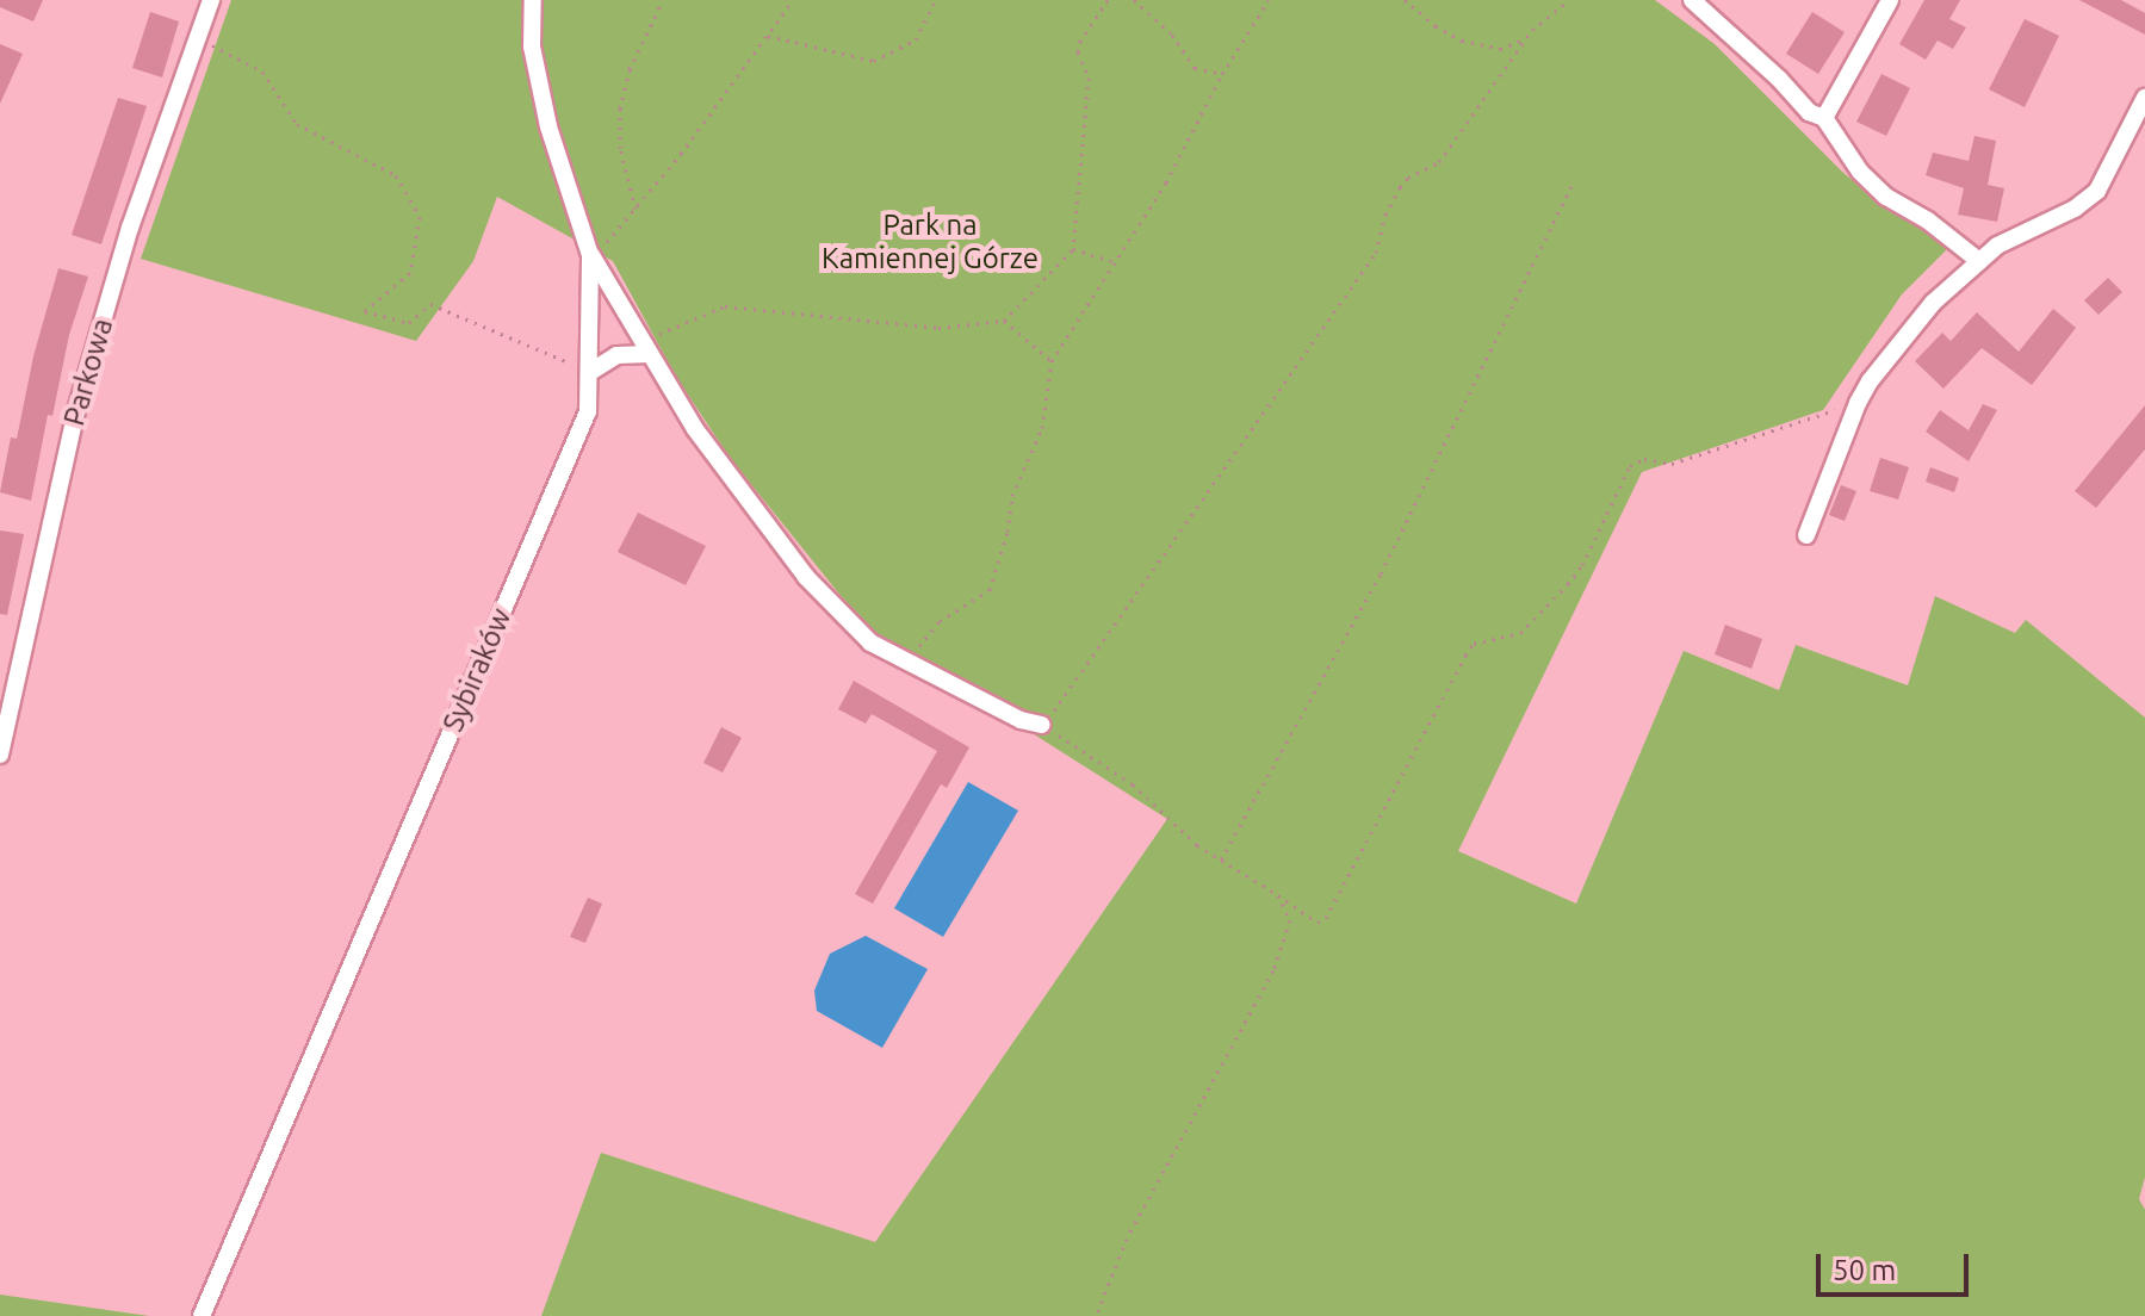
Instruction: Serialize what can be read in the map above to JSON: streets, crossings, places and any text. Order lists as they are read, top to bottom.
{
  "streets": {
    "street": ["Parkowa", "Sybiraków"]
  },
  "parks": ["Park na Kamiennej Górze"],
  "scale_bar": "50 m"
}
